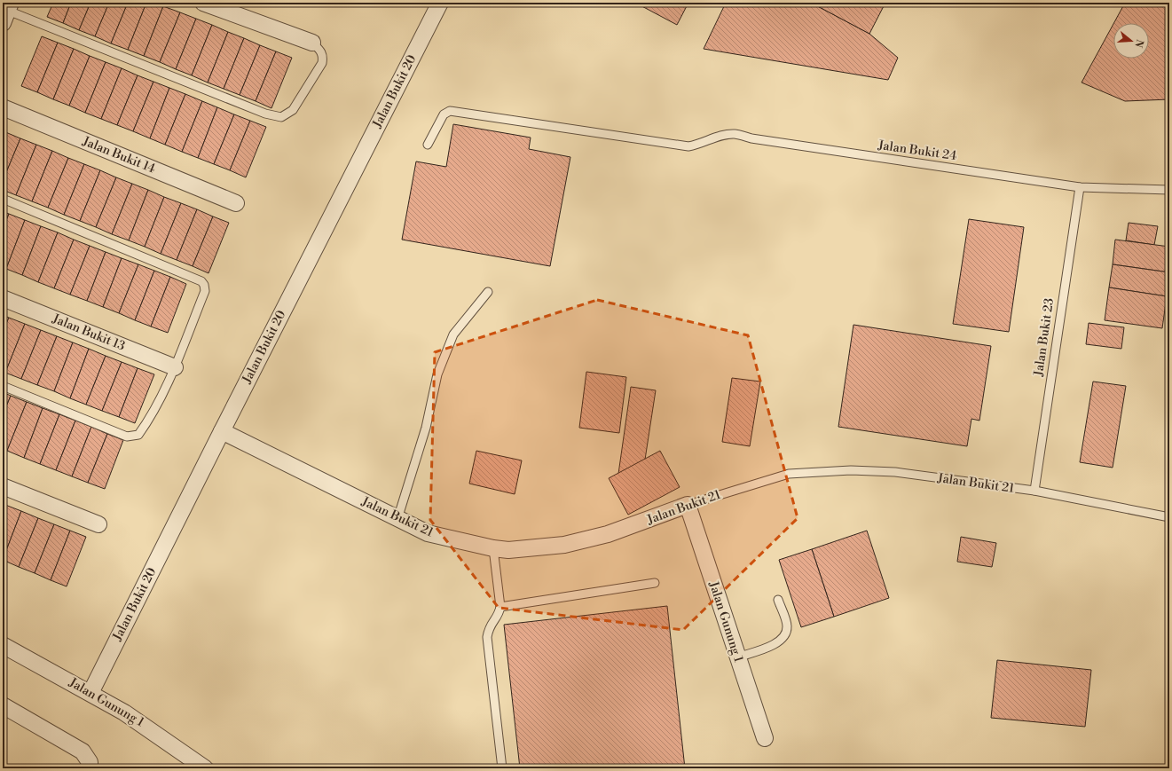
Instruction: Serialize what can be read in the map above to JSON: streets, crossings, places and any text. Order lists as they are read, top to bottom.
{
  "streets": {
    "street": [
      "Jalan Bukit 20",
      "Jalan Bukit 14",
      "Jalan Bukit 13",
      "Jalan Bukit 21",
      "Jalan Gunung 1"
    ],
    "lane": ["Jalan Bukit 24", "Jalan Bukit 23"]
  },
  "crossings": [
    ["Jalan Bukit 20", "Jalan Bukit 21"],
    ["Jalan Bukit 20", "Jalan Gunung 1"],
    ["Jalan Bukit 24", "Jalan Bukit 23"],
    ["Jalan Bukit 23", "Jalan Bukit 21"],
    ["Jalan Bukit 21", "Jalan Gunung 1"]
  ],
  "north": "right"
}
